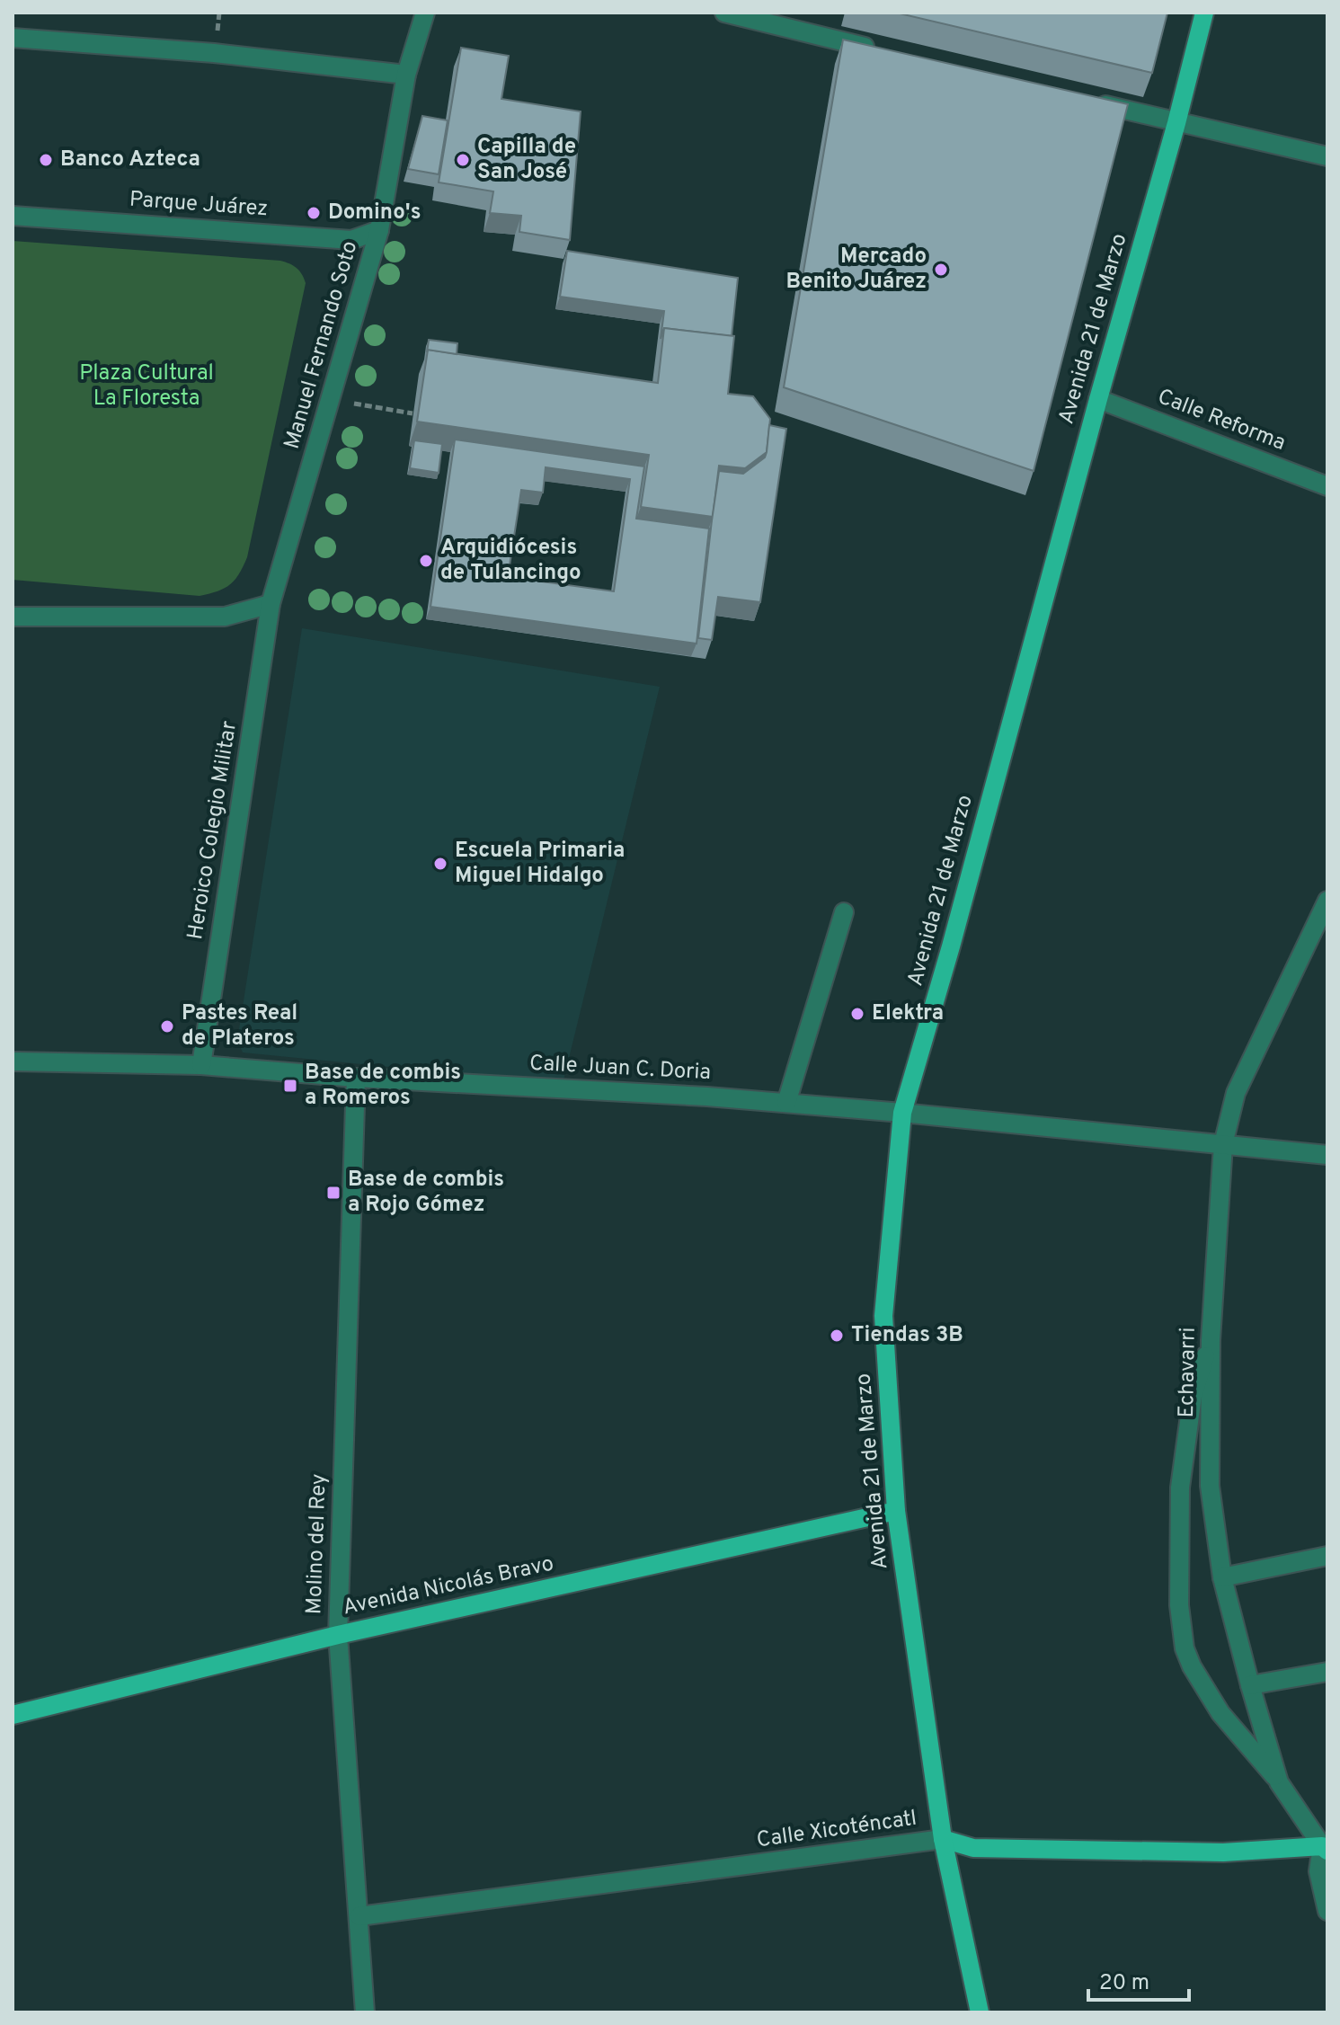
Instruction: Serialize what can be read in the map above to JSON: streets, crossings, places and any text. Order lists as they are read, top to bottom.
{
  "streets": {
    "main road": ["Avenida 21 de Marzo", "Avenida Nicolás Bravo", "Calle Xicoténcatl"],
    "street": [
      "Parque Juárez",
      "Manuel Fernando Soto",
      "Calle Reforma",
      "Heroico Colegio Militar",
      "Calle Juan C. Doria",
      "Echavarri",
      "Molino del Rey"
    ]
  },
  "crossings": [
    ["Parque Juárez", "Manuel Fernando Soto"],
    ["Avenida 21 de Marzo", "Calle Reforma"],
    ["Avenida 21 de Marzo", "Calle Juan C. Doria"],
    ["Avenida 21 de Marzo", "Avenida Nicolás Bravo"],
    ["Avenida 21 de Marzo", "Calle Xicoténcatl"],
    ["Manuel Fernando Soto", "Heroico Colegio Militar"],
    ["Heroico Colegio Militar", "Calle Juan C. Doria"],
    ["Calle Juan C. Doria", "Echavarri"],
    ["Calle Juan C. Doria", "Molino del Rey"],
    ["Echavarri", "Calle Xicoténcatl"],
    ["Molino del Rey", "Avenida Nicolás Bravo"],
    ["Molino del Rey", "Calle Xicoténcatl"]
  ],
  "parks": ["Plaza Cultural La Floresta"],
  "places": {
    "other": [
      "Banco Azteca",
      "Capilla de San José",
      "Domino's",
      "Mercado Benito Juárez",
      "Arquidiócesis de Tulancingo",
      "Escuela Primaria Miguel Hidalgo",
      "Elektra",
      "Pastes Real de Plateros",
      "Tiendas 3B"
    ],
    "transit": ["Base de combis a Romeros", "Base de combis a Rojo Gómez"]
  },
  "scale_bar": "20 m"
}
